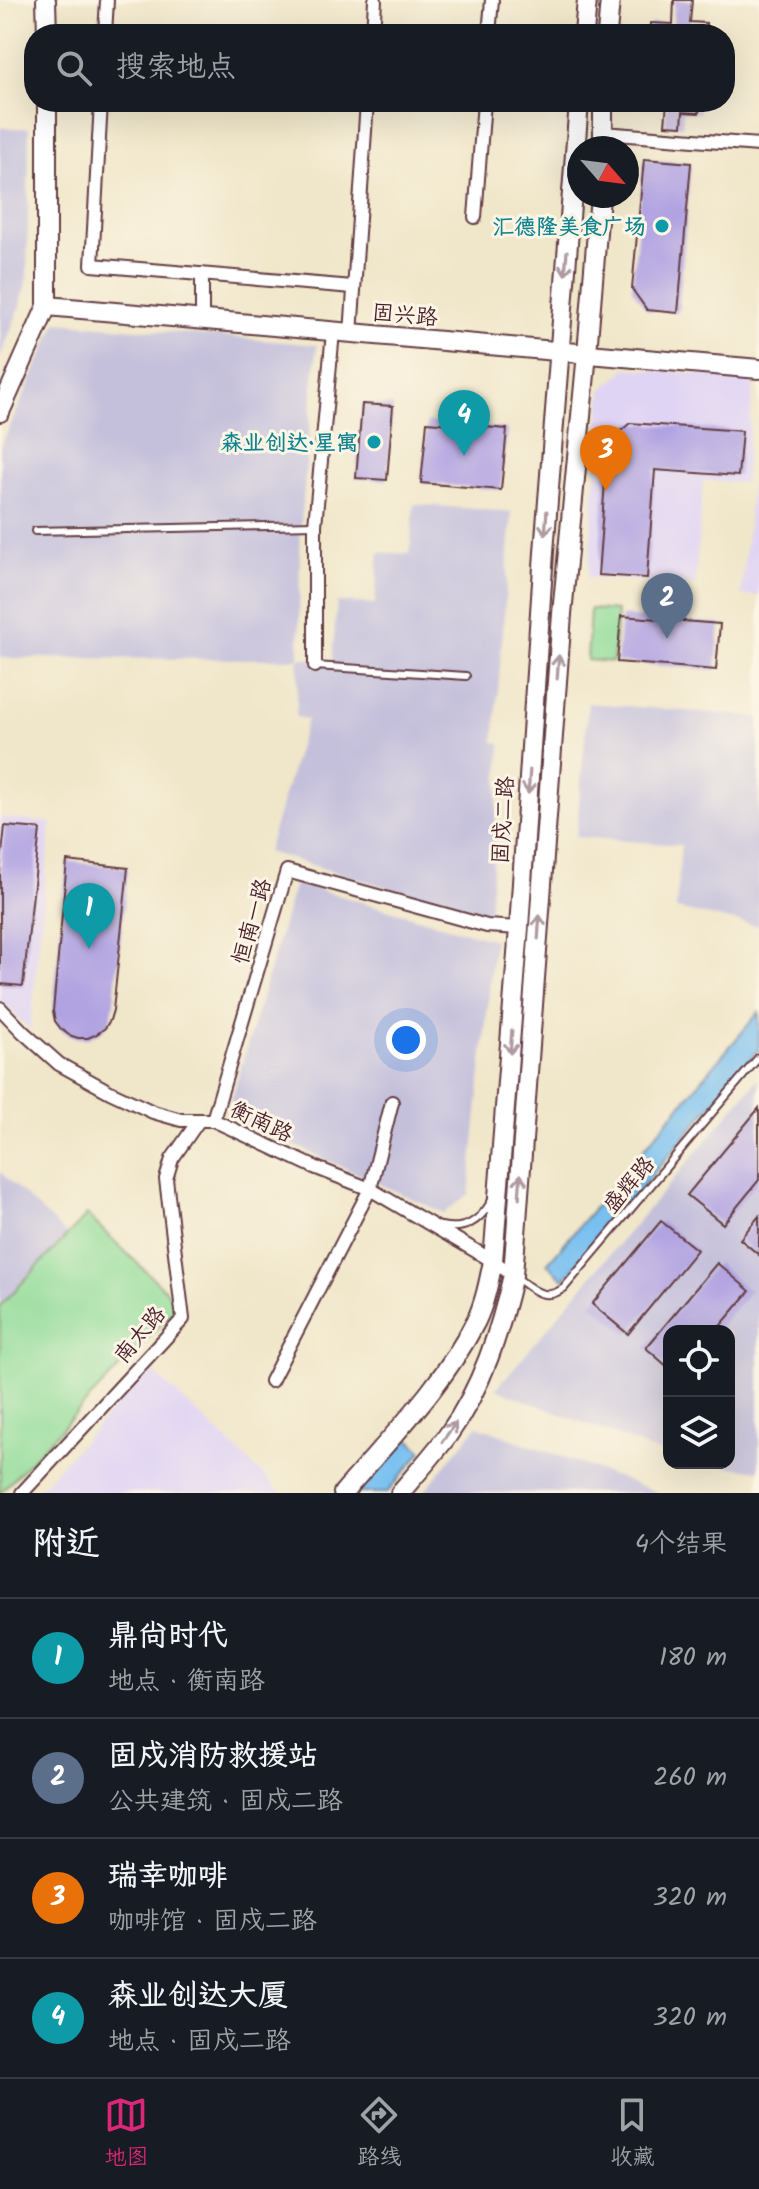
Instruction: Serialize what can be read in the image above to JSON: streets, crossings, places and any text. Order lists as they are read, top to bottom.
{
  "streets": {
    "street": [
      "固兴路",
      "固戍二路",
      "恒南一路",
      "衡南路",
      "南太路"
    ],
    "lane": ["盛辉路"]
  },
  "crossings": [
    ["固兴路", "固戍二路"],
    ["固戍二路", "恒南一路"],
    ["固戍二路", "衡南路"],
    ["固戍二路", "盛辉路"],
    ["恒南一路", "衡南路"],
    ["衡南路", "盛辉路"],
    ["衡南路", "南太路"]
  ],
  "places": ["汇德隆美食广场", "森业创达·星寓"],
  "north": "bottom right",
  "page": {
    "search": "搜索地点",
    "pins": [
      "4",
      "3",
      "2",
      "1"
    ],
    "heading": ["附近", "4个结果"],
    "list": [
      {
        "mark": "1",
        "name": "鼎尚时代",
        "note": "地点 · 衡南路",
        "value": "180 m"
      },
      {
        "mark": "2",
        "name": "固戍消防救援站",
        "note": "公共建筑 · 固戍二路",
        "value": "260 m"
      },
      {
        "mark": "3",
        "name": "瑞幸咖啡",
        "note": "咖啡馆 · 固戍二路",
        "value": "320 m"
      },
      {
        "mark": "4",
        "name": "森业创达大厦",
        "note": "地点 · 固戍二路",
        "value": "320 m"
      }
    ],
    "nav": ["地图", "路线", "收藏"]
  }
}
